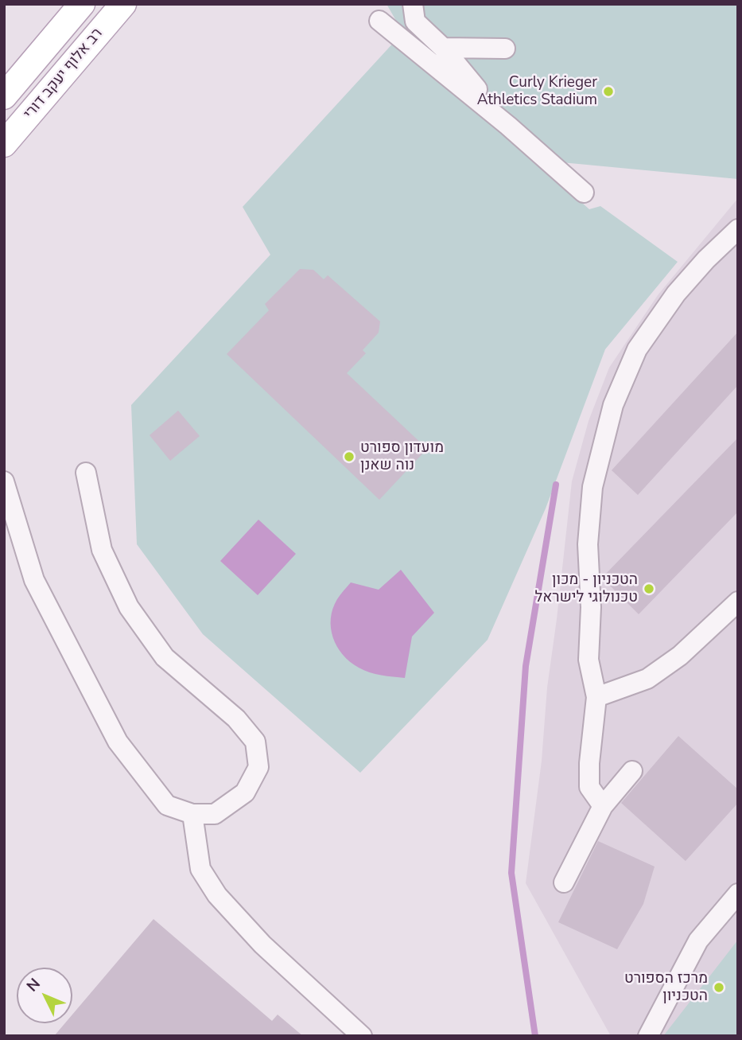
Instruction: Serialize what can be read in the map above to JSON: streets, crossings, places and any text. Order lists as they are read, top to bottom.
{
  "streets": {
    "main road": ["רב אלוף יעקב דורי"]
  },
  "places": [
    "Curly Krieger Athletics Stadium",
    "מועדון ספורט נוה שאנן",
    "הטכניון - מכון טכנולוגי לישראל",
    "מרכז הספורט הטכניון"
  ],
  "north": "top left"
}
